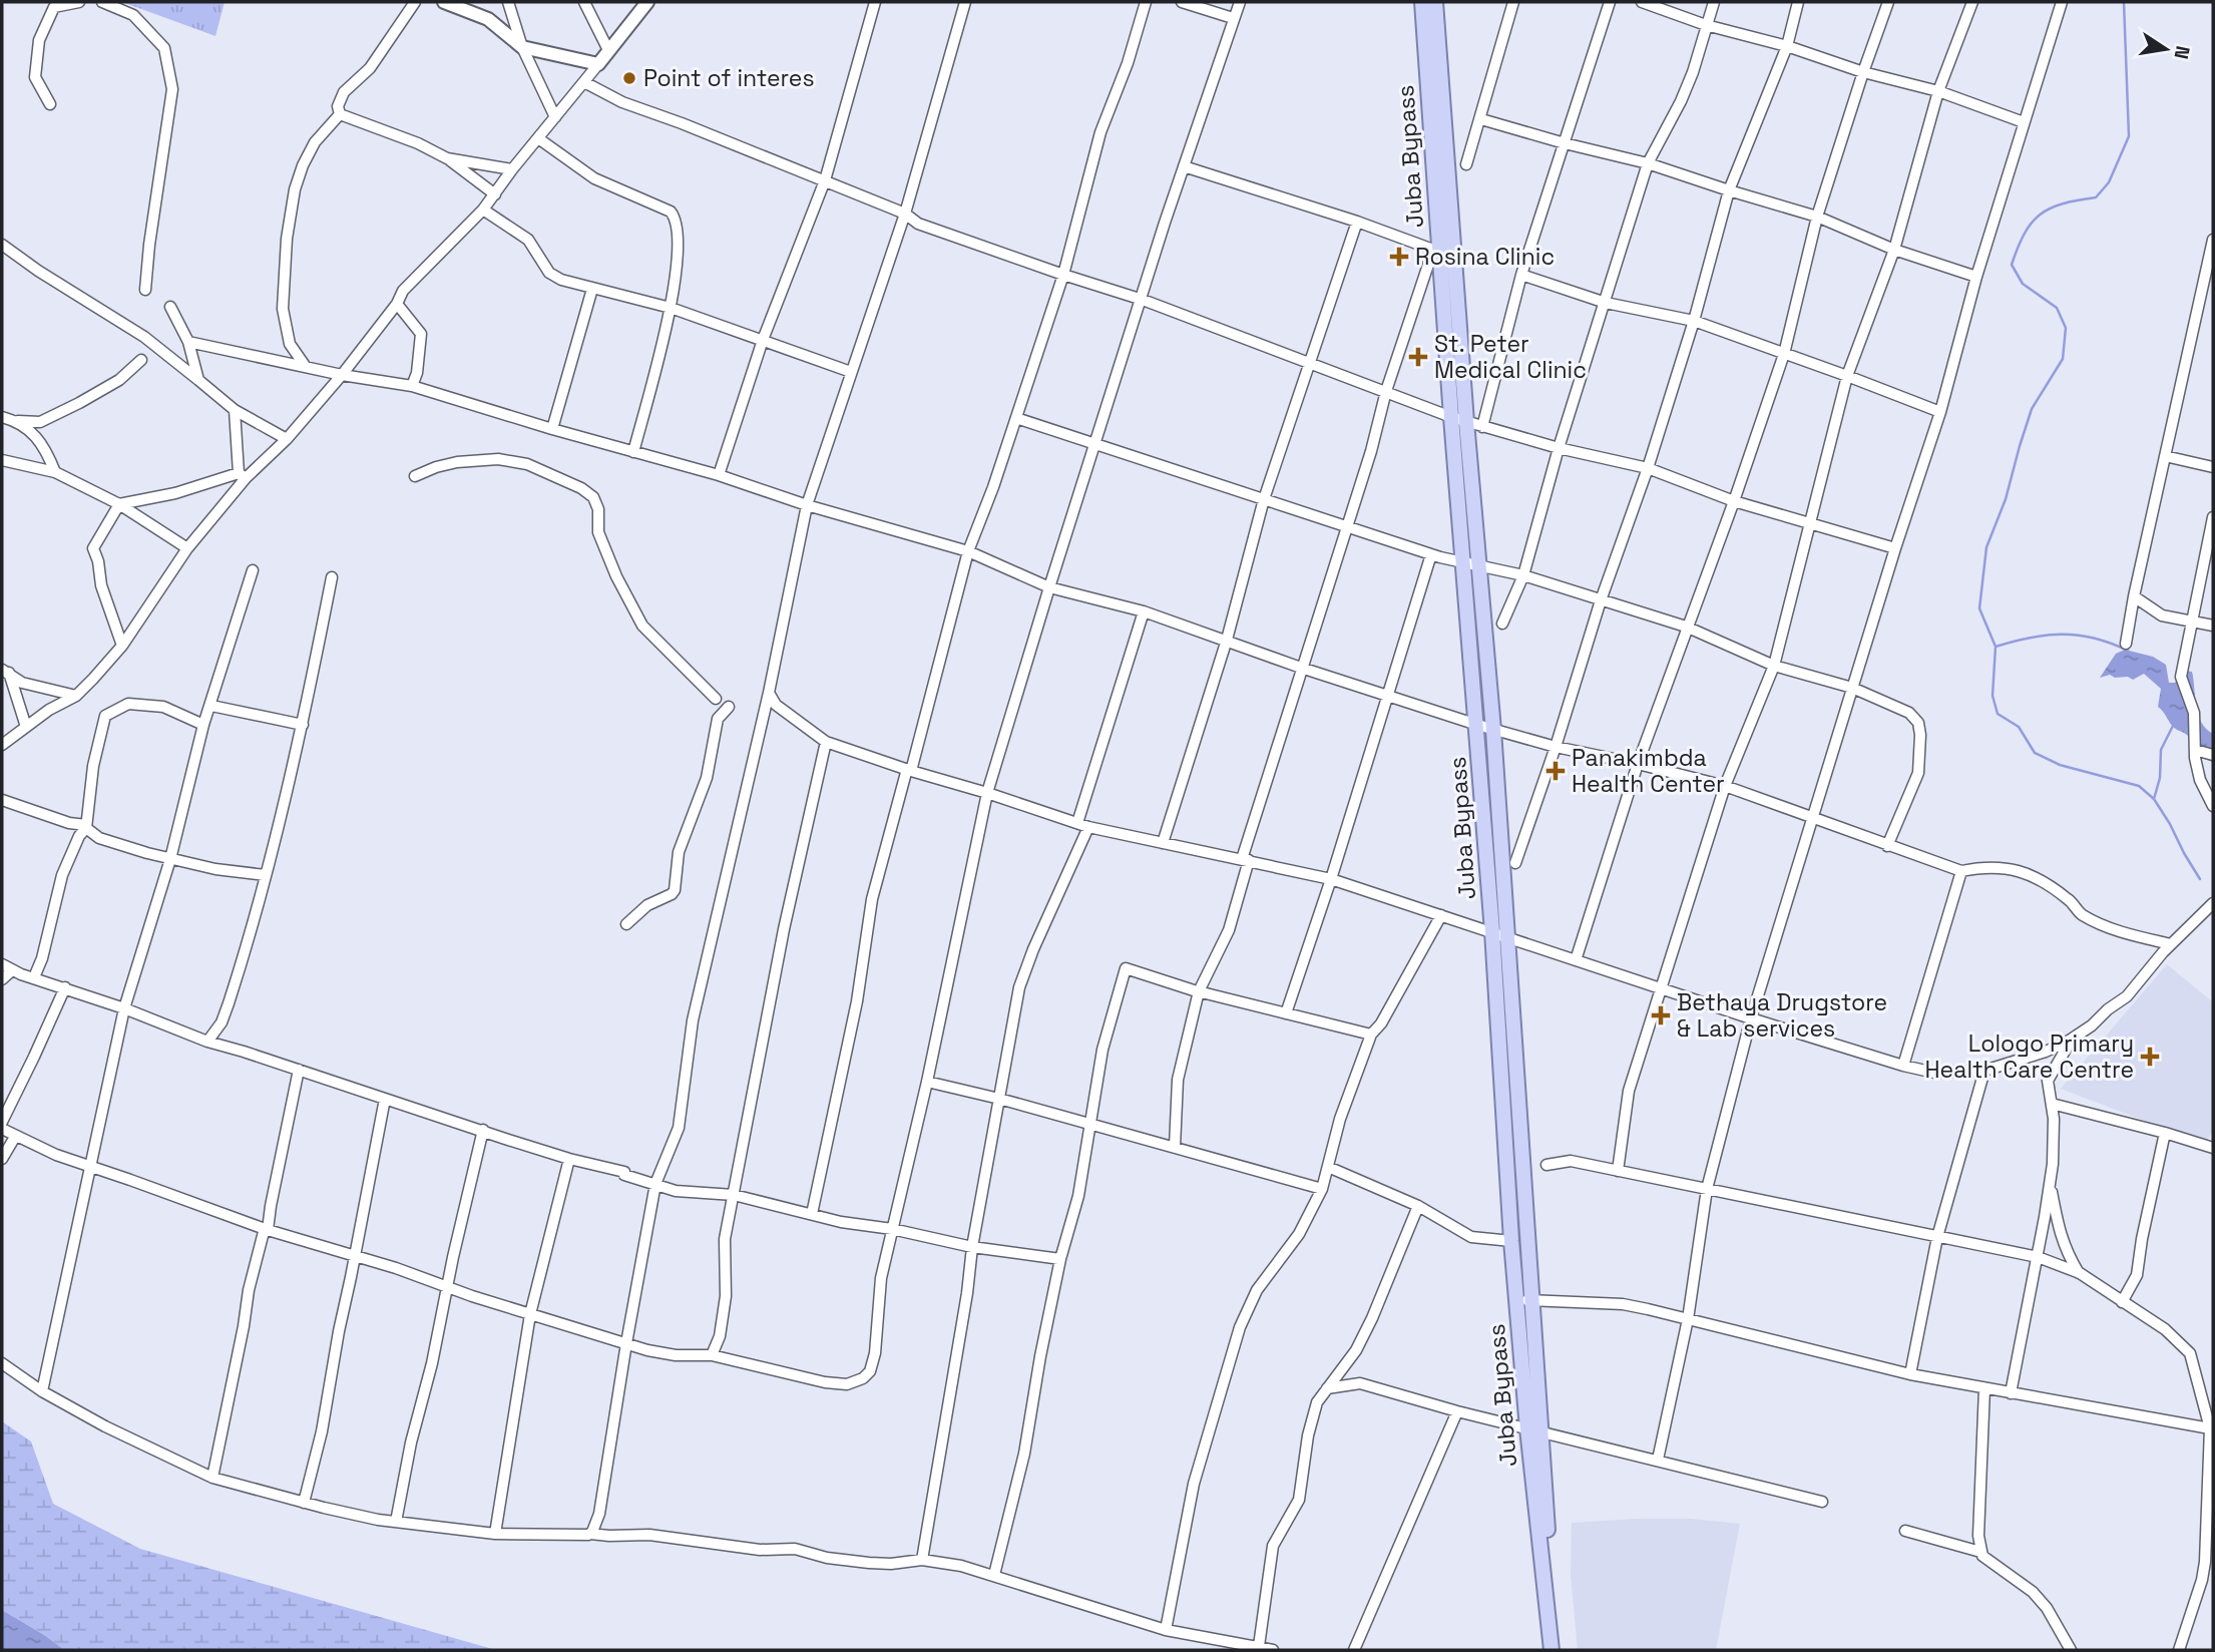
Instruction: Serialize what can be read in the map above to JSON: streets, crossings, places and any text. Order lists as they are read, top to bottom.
{
  "streets": {
    "main road": ["Juba Bypass"]
  },
  "places": {
    "other": ["Point of interes"],
    "health": [
      "Rosina Clinic",
      "St. Peter Medical Clinic",
      "Panakimbda Health Center",
      "Bethaya Drugstore & Lab services",
      "Lologo Primary Health Care Centre"
    ]
  },
  "north": "right"
}
